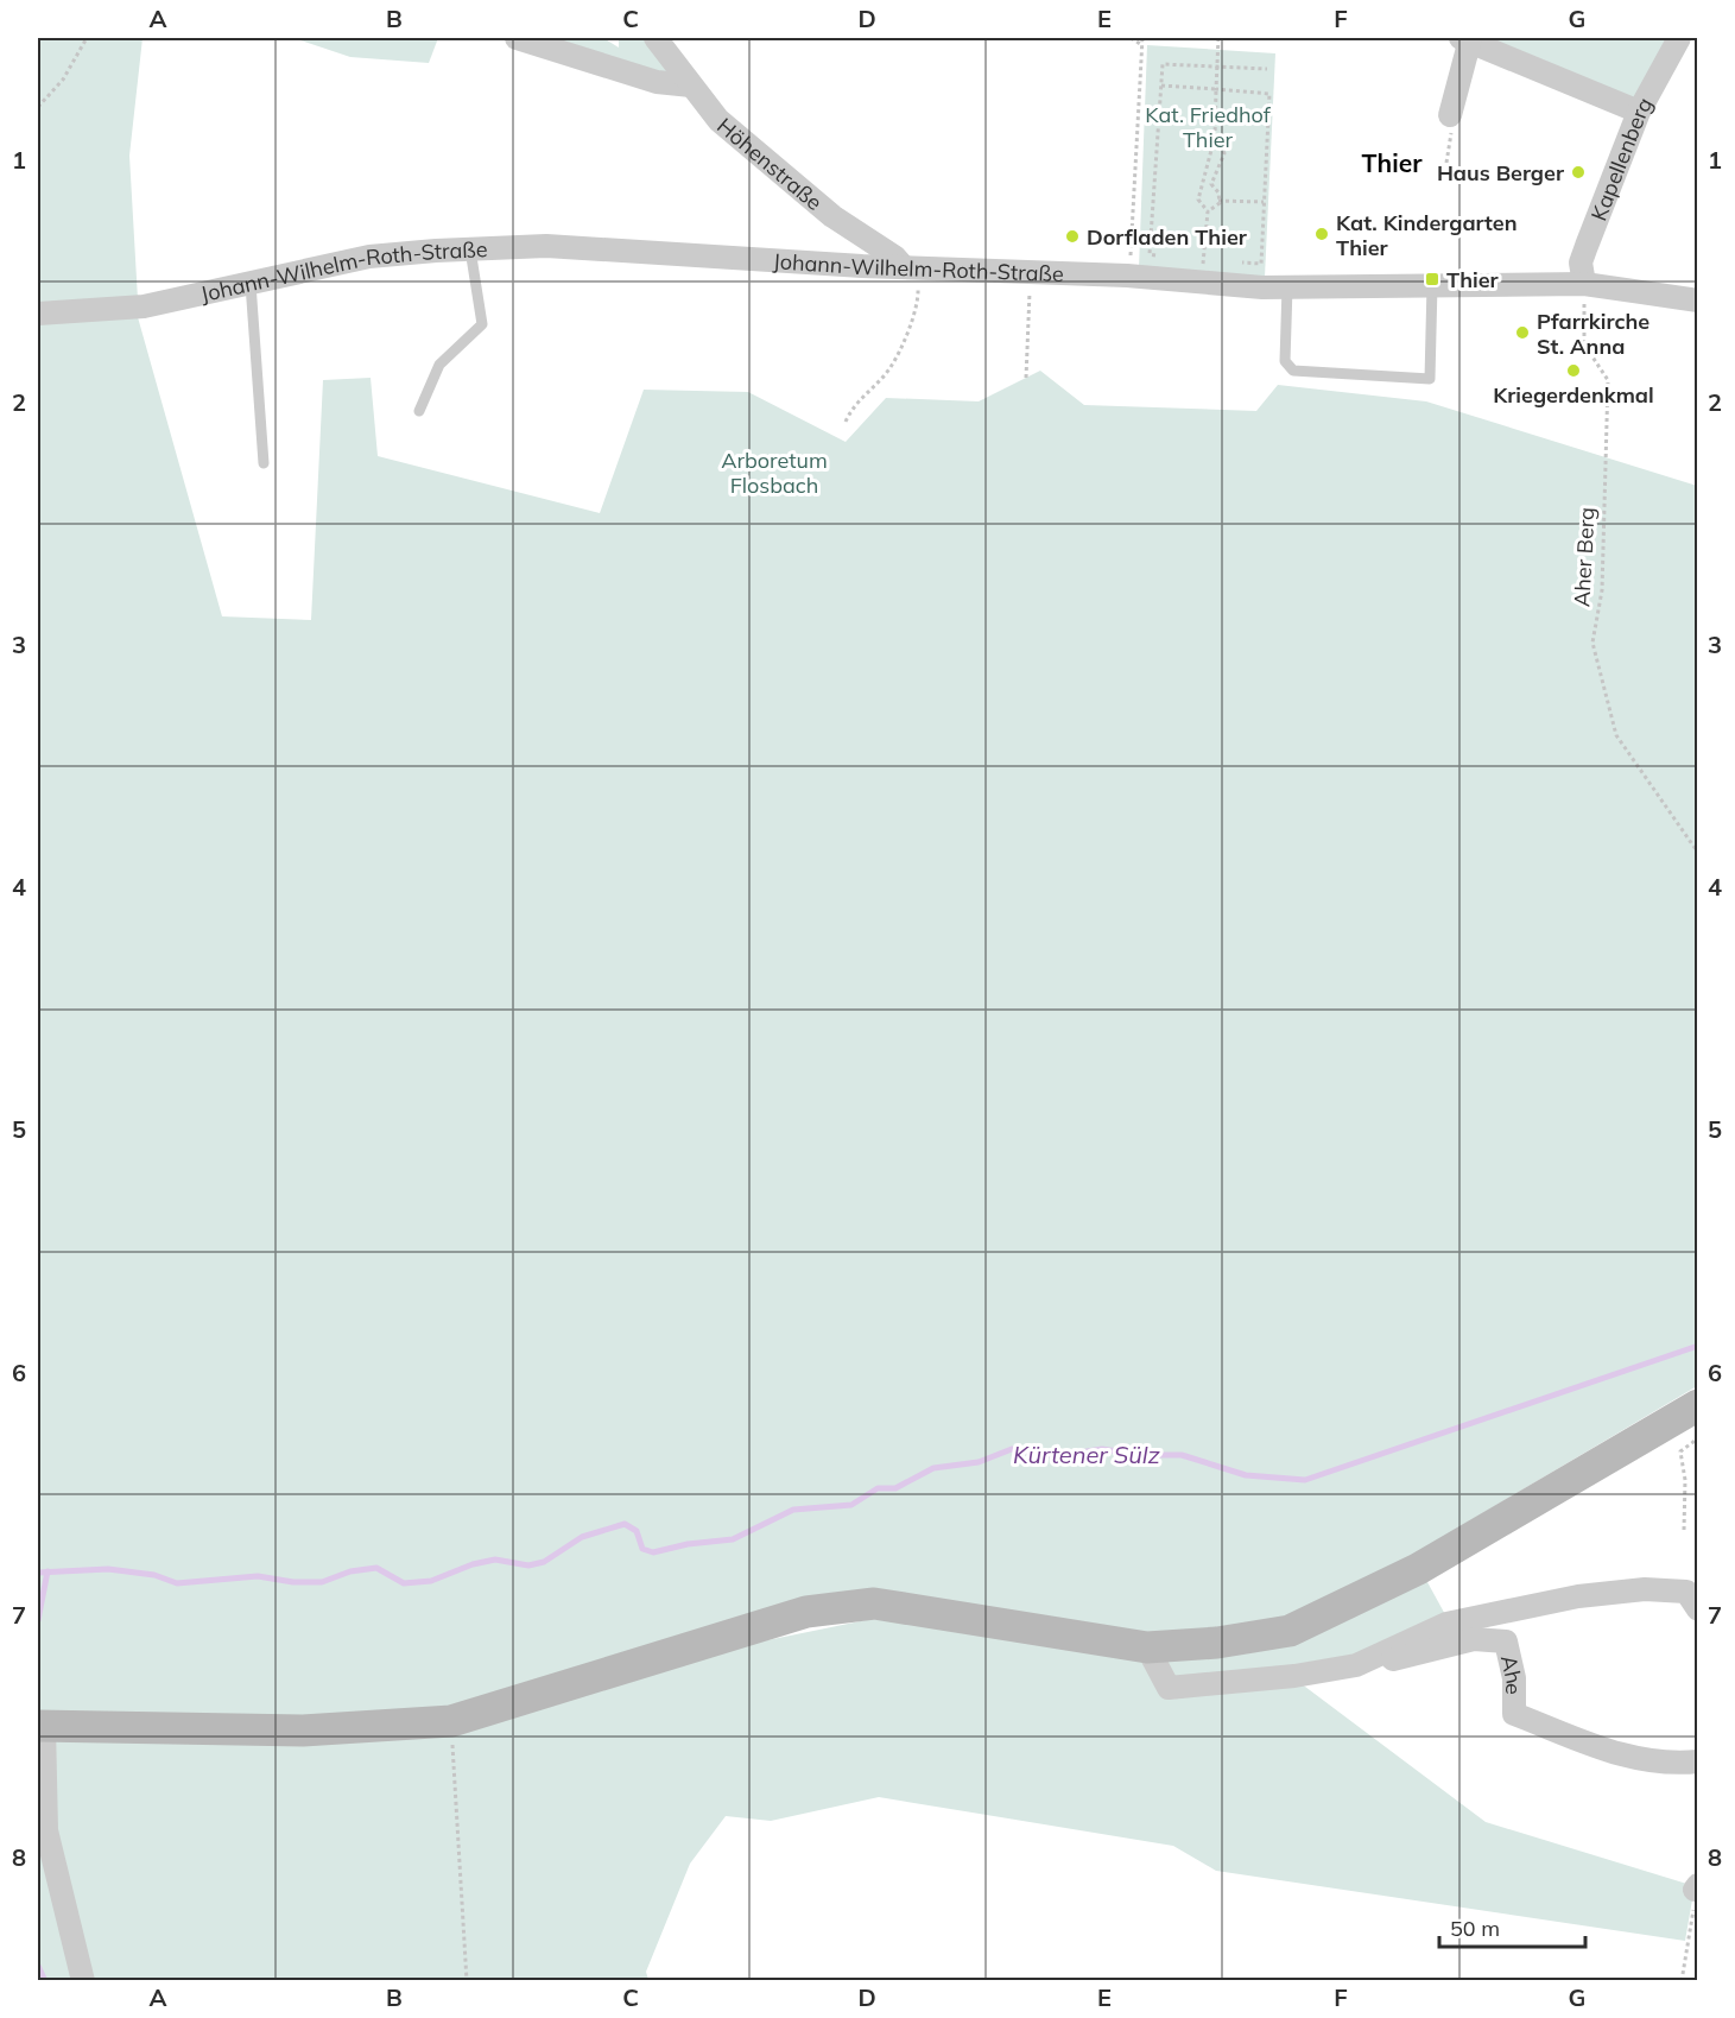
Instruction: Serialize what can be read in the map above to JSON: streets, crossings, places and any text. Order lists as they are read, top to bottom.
{
  "streets": {
    "street": [
      "Kapellenberg",
      "Höhenstraße",
      "Johann-Wilhelm-Roth-Straße",
      "Ahe"
    ],
    "path": ["Aher Berg"]
  },
  "crossings": [
    ["Kapellenberg", "Johann-Wilhelm-Roth-Straße"],
    ["Kapellenberg", "Aher Berg"],
    ["Höhenstraße", "Johann-Wilhelm-Roth-Straße"],
    ["Johann-Wilhelm-Roth-Straße", "Aher Berg"]
  ],
  "districts": ["Thier"],
  "water": ["Kürtener Sülz"],
  "parks": ["Kat. Friedhof Thier", "Arboretum Flosbach"],
  "places": {
    "other": [
      "Haus Berger",
      "Kat. Kindergarten Thier",
      "Dorfladen Thier",
      "Pfarrkirche St. Anna",
      "Kriegerdenkmal"
    ],
    "transit": ["Thier"]
  },
  "scale_bar": "50 m",
  "grid": {
    "columns": [
      "A",
      "B",
      "C",
      "D",
      "E",
      "F",
      "G"
    ],
    "rows": [
      "1",
      "2",
      "3",
      "4",
      "5",
      "6",
      "7",
      "8"
    ]
  }
}
